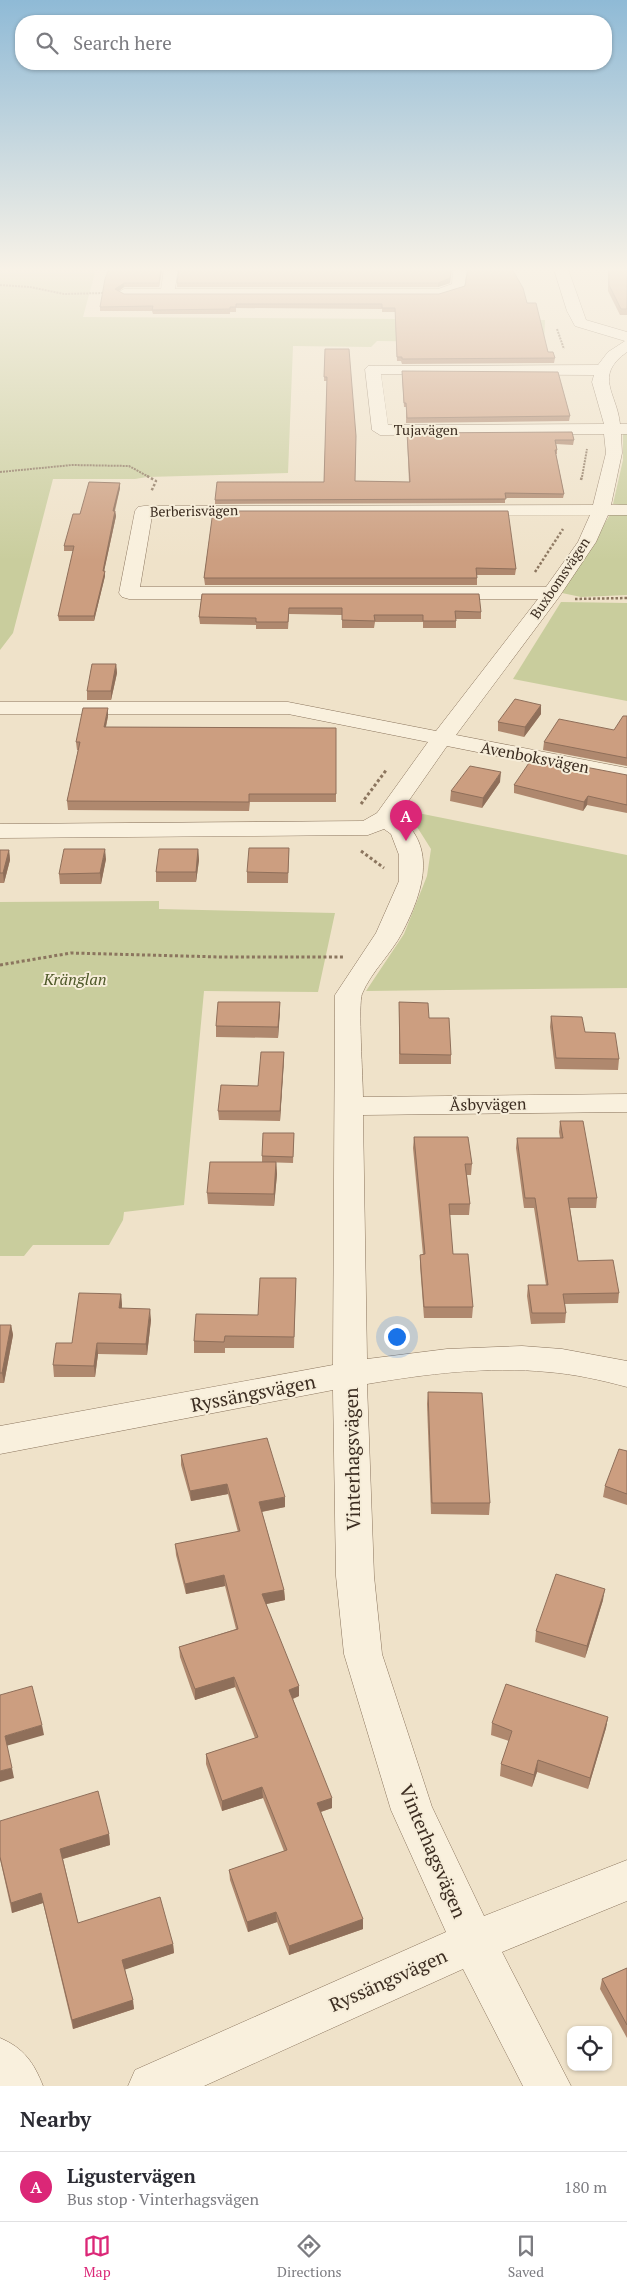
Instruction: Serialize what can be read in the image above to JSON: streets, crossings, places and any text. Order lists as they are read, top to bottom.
{
  "streets": {
    "street": [
      "Tujavägen",
      "Berberisvägen",
      "Buxbomsvägen",
      "Avenboksvägen",
      "Åsbyvägen",
      "Ryssängsvägen",
      "Vinterhagsvägen"
    ]
  },
  "crossings": [
    ["Tujavägen", "Buxbomsvägen"],
    ["Berberisvägen", "Buxbomsvägen"],
    ["Buxbomsvägen", "Avenboksvägen"],
    ["Åsbyvägen", "Vinterhagsvägen"],
    ["Ryssängsvägen", "Vinterhagsvägen"]
  ],
  "parks": ["Kränglan"],
  "page": {
    "search": "Search here",
    "pins": "A",
    "heading": "Nearby",
    "list": [
      {
        "mark": "A",
        "name": "Ligustervägen",
        "note": "Bus stop · Vinterhagsvägen",
        "value": "180 m"
      }
    ],
    "nav": ["Map", "Directions", "Saved"]
  }
}
